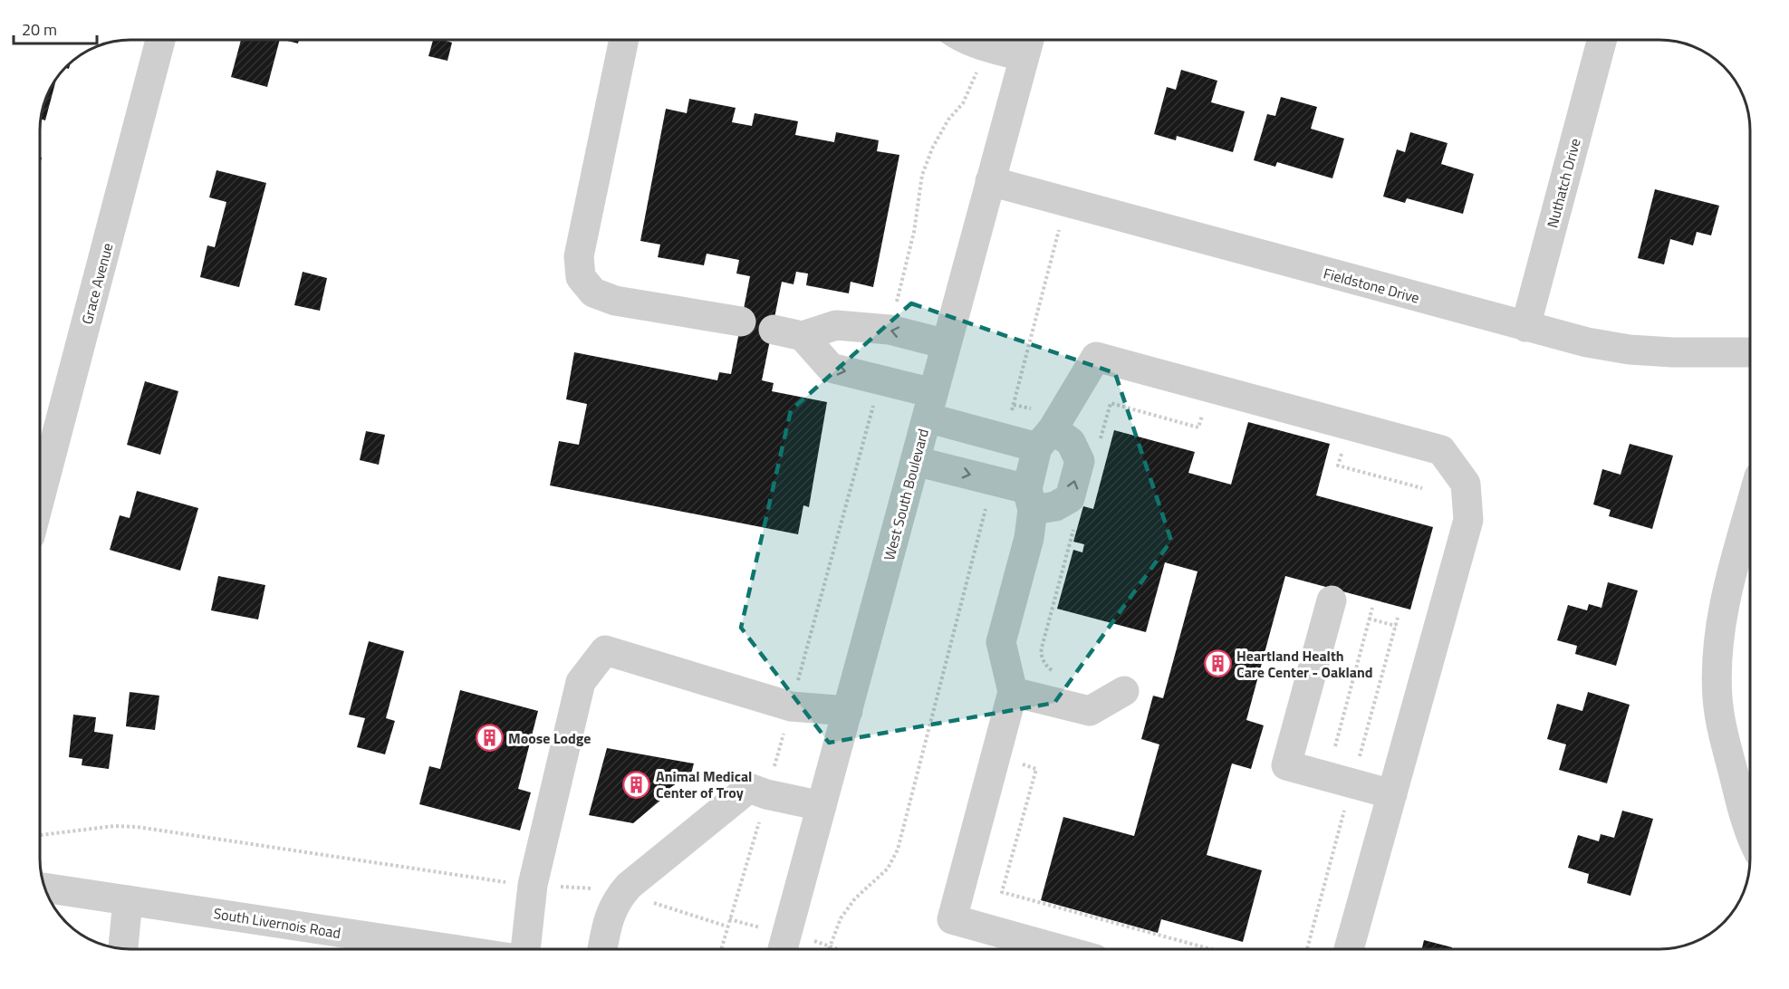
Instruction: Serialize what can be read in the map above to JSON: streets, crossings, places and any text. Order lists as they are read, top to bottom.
{
  "streets": {
    "street": [
      "Nuthatch Drive",
      "Grace Avenue",
      "Fieldstone Drive",
      "West South Boulevard",
      "South Livernois Road"
    ]
  },
  "crossings": [
    ["Nuthatch Drive", "Fieldstone Drive"],
    ["Fieldstone Drive", "West South Boulevard"]
  ],
  "places": {
    "building": ["Heartland Health Care Center - Oakland", "Moose Lodge", "Animal Medical Center of Troy"]
  },
  "scale_bar": "20 m"
}
